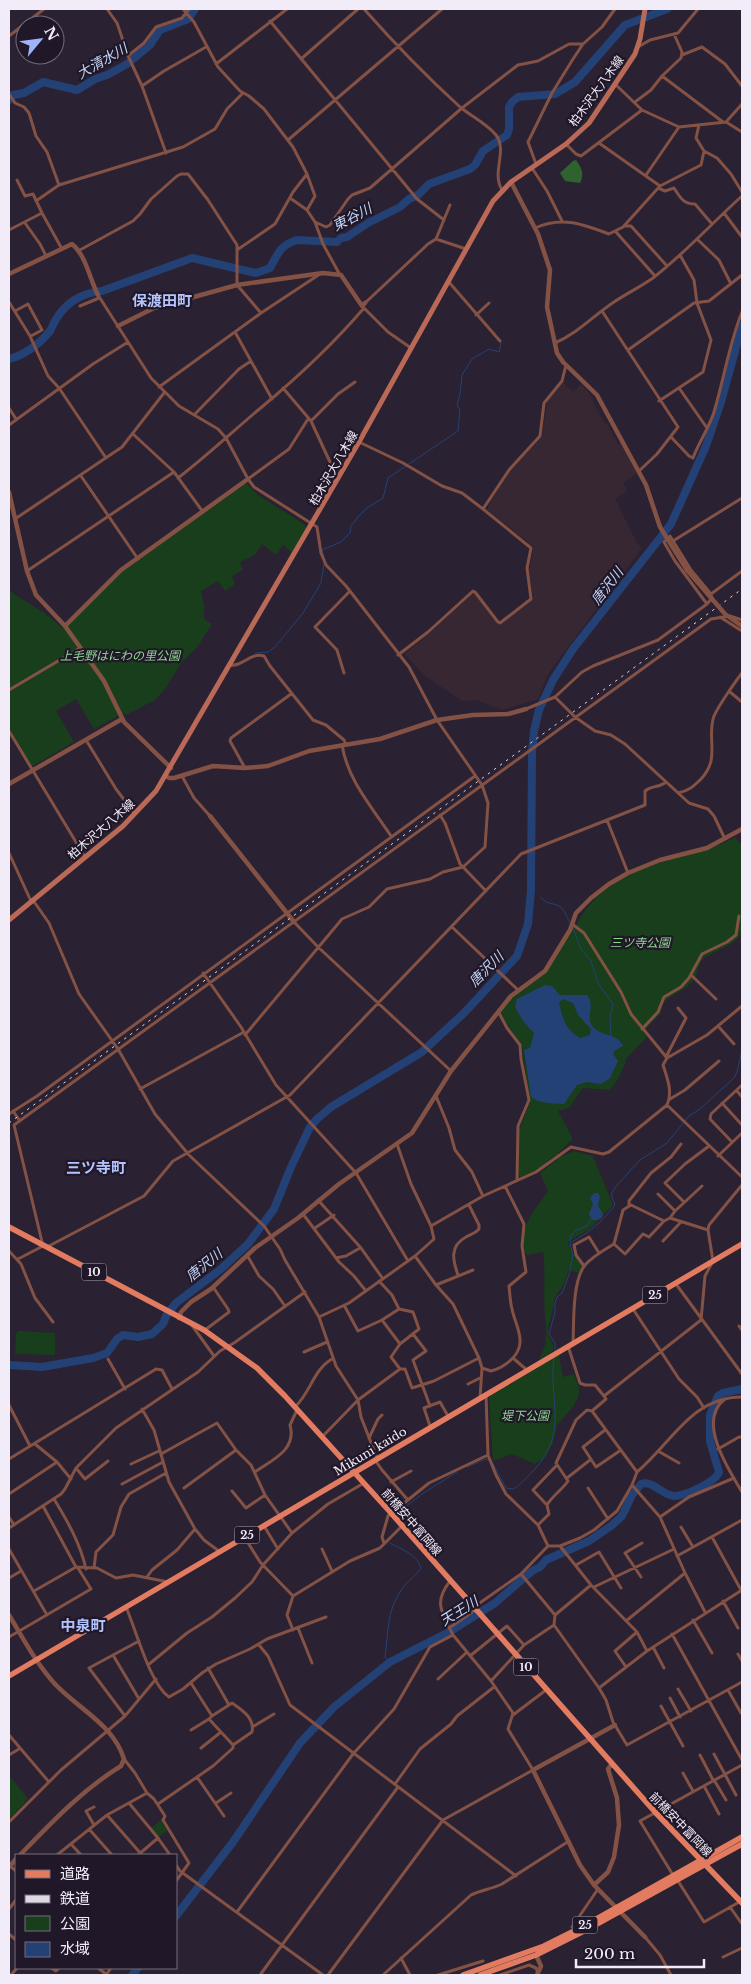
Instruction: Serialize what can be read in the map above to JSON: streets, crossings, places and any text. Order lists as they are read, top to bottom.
{
  "streets": {
    "main road": [
      "柏木沢大八木線",
      "10",
      "25",
      "Mikuni kaido",
      "前橋安中富岡線"
    ]
  },
  "crossings": [
    ["25", "前橋安中富岡線"],
    ["Mikuni kaido", "前橋安中富岡線"]
  ],
  "districts": ["保渡田町", "三ツ寺町", "中泉町"],
  "water": [
    "大清水川",
    "東谷川",
    "唐沢川",
    "天王川"
  ],
  "parks": ["上毛野はにわの里公園", "三ツ寺公園", "堤下公園"],
  "legend": [
    "道路",
    "鉄道",
    "公園",
    "水域"
  ],
  "scale_bar": "200 m",
  "north": "top right"
}
